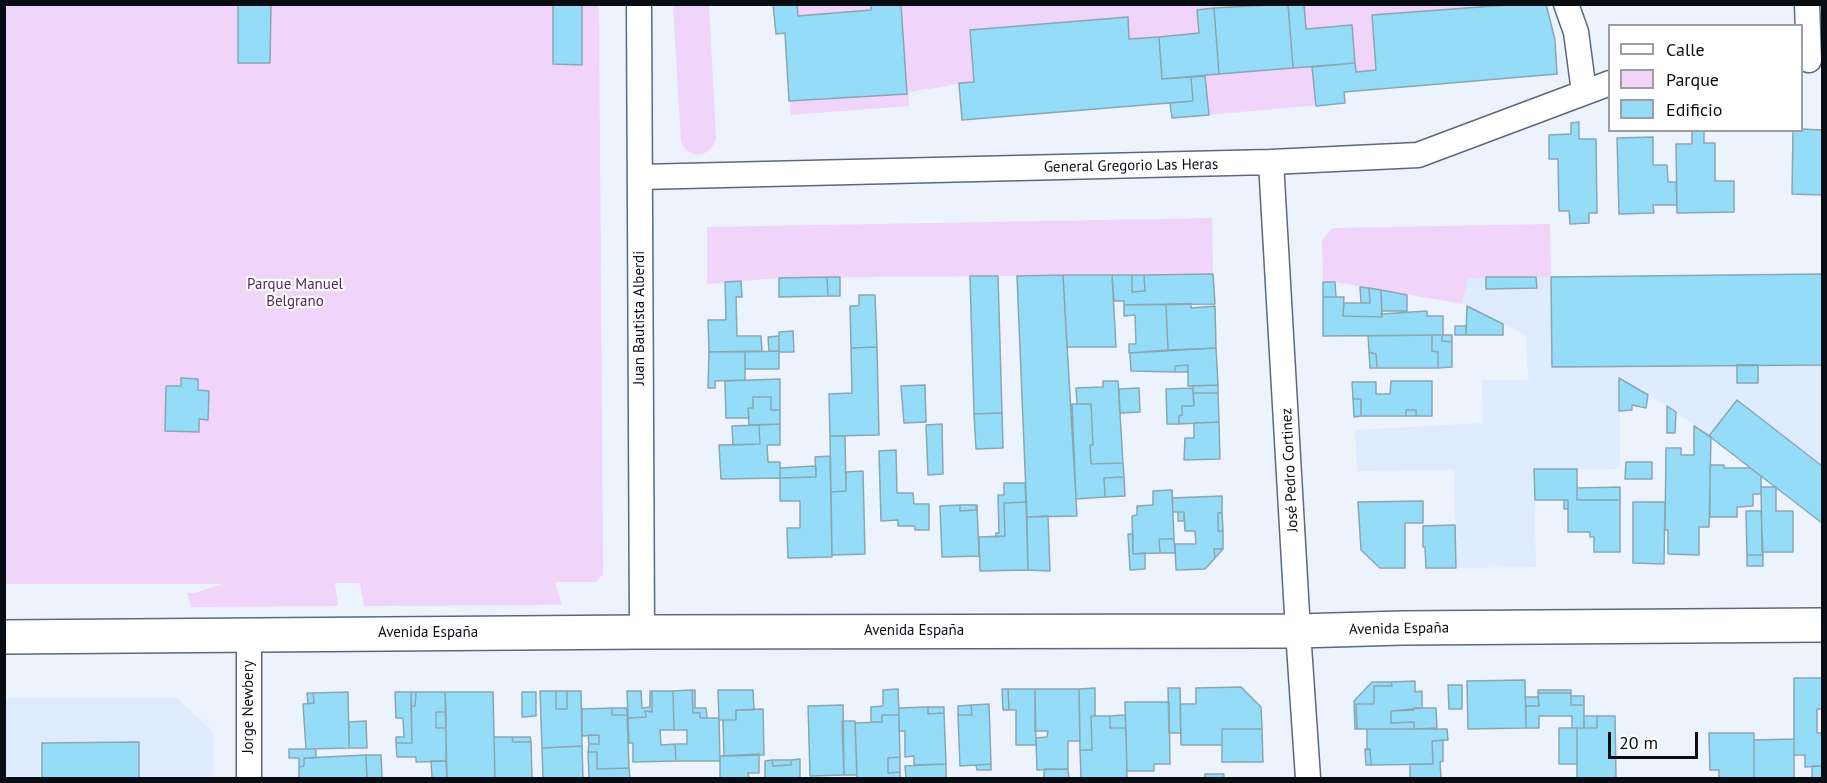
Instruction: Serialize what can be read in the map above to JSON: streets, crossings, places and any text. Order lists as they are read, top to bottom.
{
  "streets": {
    "main road": ["Avenida España"],
    "street": [
      "General Gregorio Las Heras",
      "Juan Bautista Alberdi",
      "José Pedro Cortinez",
      "Jorge Newbery"
    ]
  },
  "crossings": [
    ["General Gregorio Las Heras", "Juan Bautista Alberdi"],
    ["General Gregorio Las Heras", "José Pedro Cortinez"],
    ["Juan Bautista Alberdi", "Avenida España"],
    ["José Pedro Cortinez", "Avenida España"],
    ["Avenida España", "Jorge Newbery"]
  ],
  "parks": ["Parque Manuel Belgrano"],
  "legend": ["Calle", "Parque", "Edificio"],
  "scale_bar": "20 m"
}
